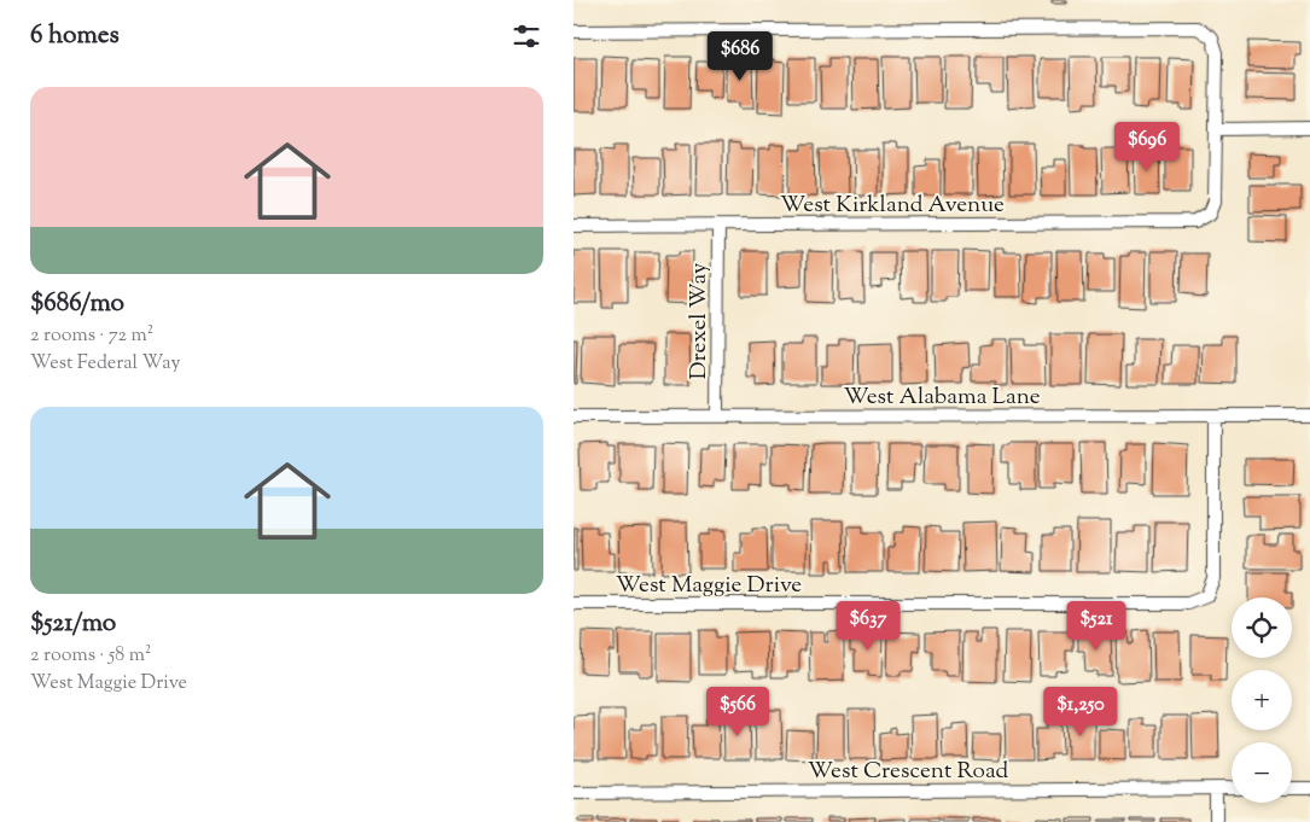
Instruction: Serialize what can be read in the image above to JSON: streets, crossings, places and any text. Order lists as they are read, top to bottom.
{
  "streets": {
    "street": [
      "West Kirkland Avenue",
      "Drexel Way",
      "West Alabama Lane",
      "West Maggie Drive",
      "West Crescent Road"
    ]
  },
  "crossings": [
    ["West Kirkland Avenue", "Drexel Way"],
    ["Drexel Way", "West Alabama Lane"],
    ["West Alabama Lane", "West Maggie Drive"]
  ],
  "page": {
    "heading": "6 homes",
    "price": [
      "$686",
      "$696",
      "$637",
      "$521",
      "$566",
      "$1,250"
    ],
    "list": [
      {
        "name": "$686/mo",
        "note": "2 rooms · 72 m² · West Federal Way"
      },
      {
        "name": "$521/mo",
        "note": "2 rooms · 58 m² · West Maggie Drive"
      }
    ],
    "map_buttons": ["+", "−"]
  }
}
